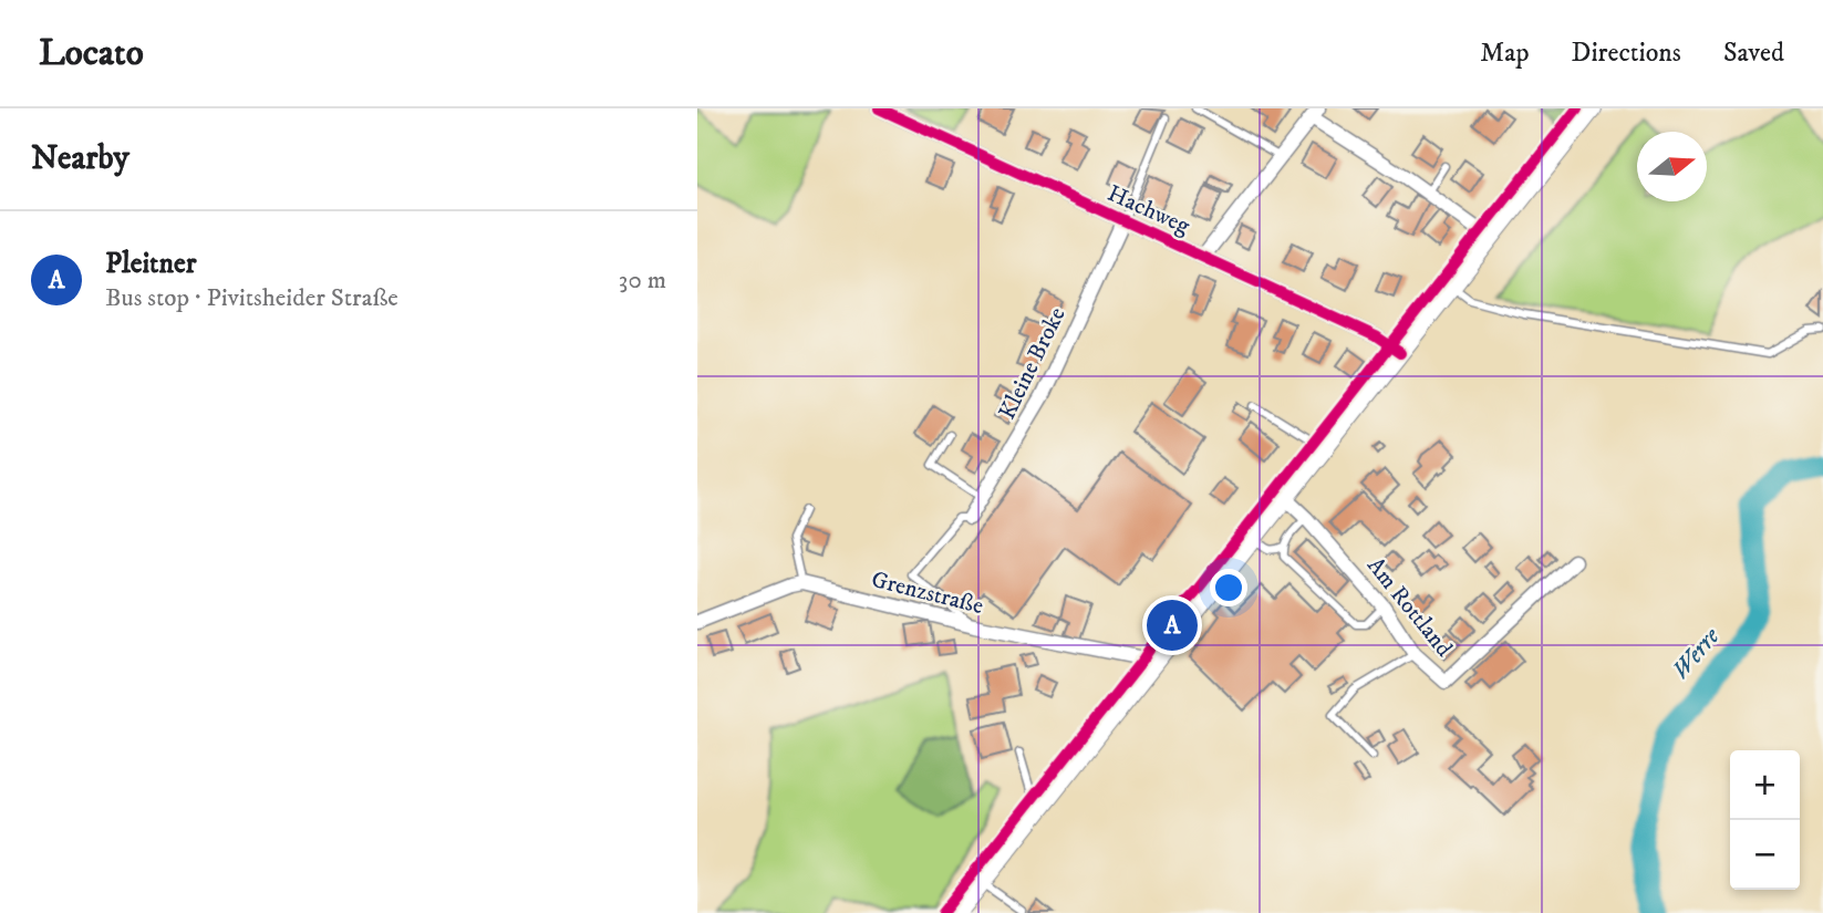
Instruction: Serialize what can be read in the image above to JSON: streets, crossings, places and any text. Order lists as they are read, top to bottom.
{
  "streets": {
    "street": [
      "Hachweg",
      "Kleine Broke",
      "Grenzstraße",
      "Am Rottland"
    ]
  },
  "crossings": [
    ["Hachweg", "Kleine Broke"]
  ],
  "water": ["Werre"],
  "north": "right",
  "page": {
    "header": "Locato",
    "nav": ["Map", "Directions", "Saved"],
    "heading": "Nearby",
    "list": [
      {
        "mark": "A",
        "name": "Pleitner",
        "note": "Bus stop · Pivitsheider Straße",
        "value": "30 m"
      }
    ],
    "pins": "A",
    "map_buttons": ["+", "−"]
  }
}
